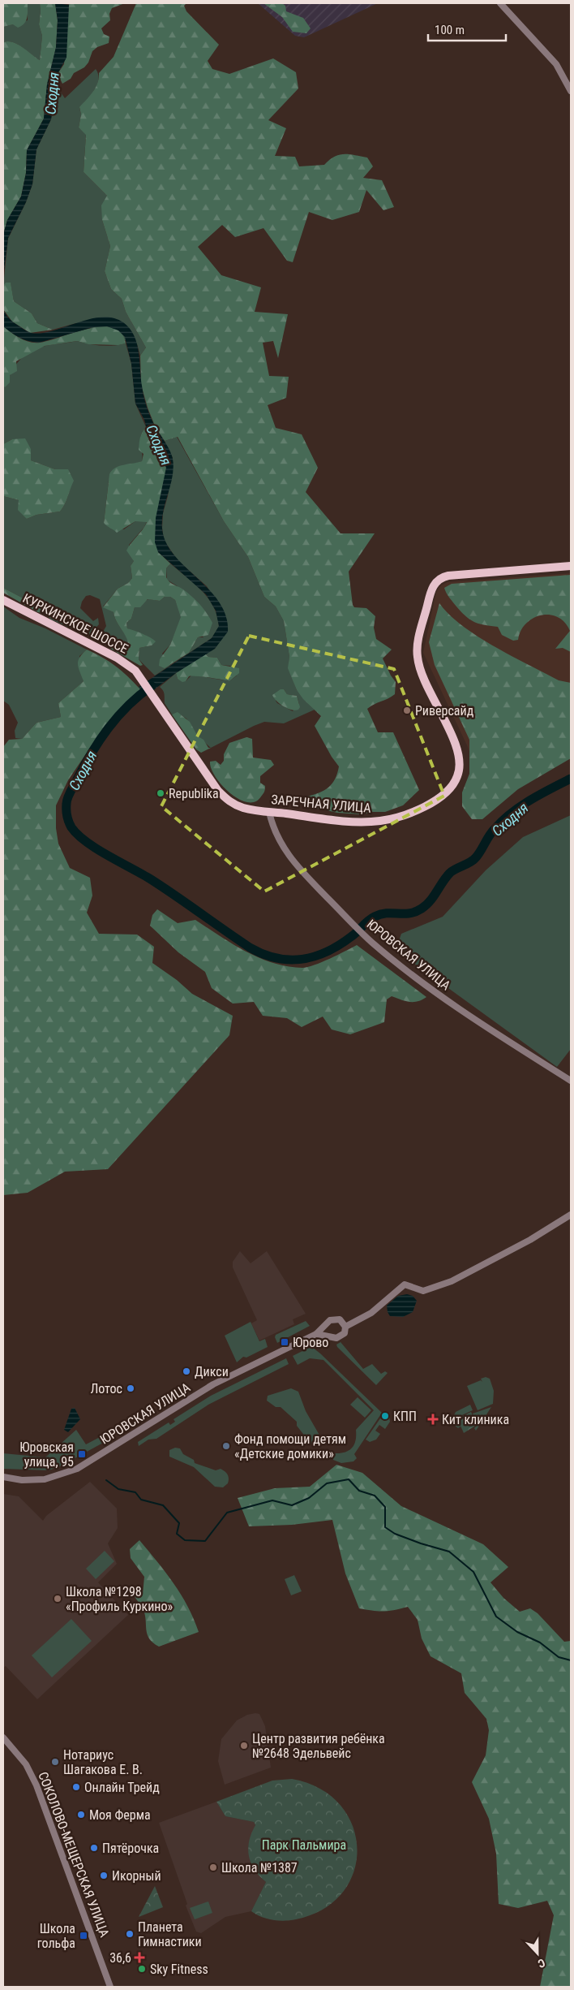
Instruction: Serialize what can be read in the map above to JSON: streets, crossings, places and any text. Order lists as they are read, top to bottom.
{
  "streets": {
    "main road": ["КУРКИНСКОЕ ШОССЕ", "ЗАРЕЧНАЯ УЛИЦА"],
    "street": ["ЮРОВСКАЯ УЛИЦА", "СОКОЛОВО-МЕЩЕРСКАЯ УЛИЦА"]
  },
  "crossings": [
    ["КУРКИНСКОЕ ШОССЕ", "ЗАРЕЧНАЯ УЛИЦА"],
    ["ЗАРЕЧНАЯ УЛИЦА", "ЮРОВСКАЯ УЛИЦА"]
  ],
  "water": ["Сходня"],
  "parks": ["Парк Пальмира"],
  "places": {
    "other": [
      "Риверсайд",
      "Republika",
      "Дикси",
      "Лотос",
      "КПП",
      "Фонд помощи детям «Детские домики»",
      "Школа №1298 «Профиль Куркино»",
      "Центр развития ребёнка №2648 Эдельвейс",
      "Нотариус Шагакова Е. В.",
      "Онлайн Трейд",
      "Моя Ферма",
      "Пятёрочка",
      "Школа №1387",
      "Икорный",
      "Планета Гимнастики",
      "Sky Fitness"
    ],
    "transit": ["Юрово", "Юровская улица, 95", "Школа гольфа"],
    "health": ["Кит клиника", "36,6"]
  },
  "scale_bar": "100 m",
  "north": "bottom"
}
